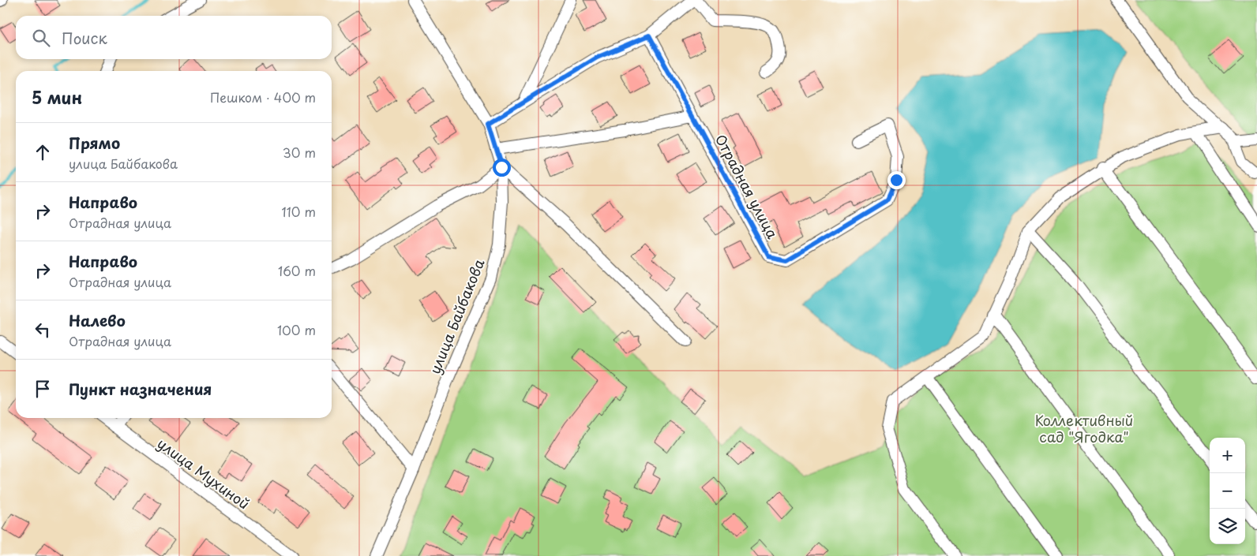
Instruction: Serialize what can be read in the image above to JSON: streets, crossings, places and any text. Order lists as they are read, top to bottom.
{
  "streets": {
    "street": ["Отрадная улица", "улица Байбакова", "улица Мухиной"]
  },
  "parks": ["Коллективный сад \"Ягодка\""],
  "page": {
    "search": "Поиск",
    "heading": ["5 мин", "Пешком · 400 m"],
    "list": [
      ["Прямо", "улица Байбакова", "30 m"],
      ["Направо", "Отрадная улица", "110 m"],
      ["Направо", "Отрадная улица", "160 m"],
      ["Налево", "Отрадная улица", "100 m"],
      "Пункт назначения"
    ],
    "map_buttons": ["+", "−"]
  }
}
